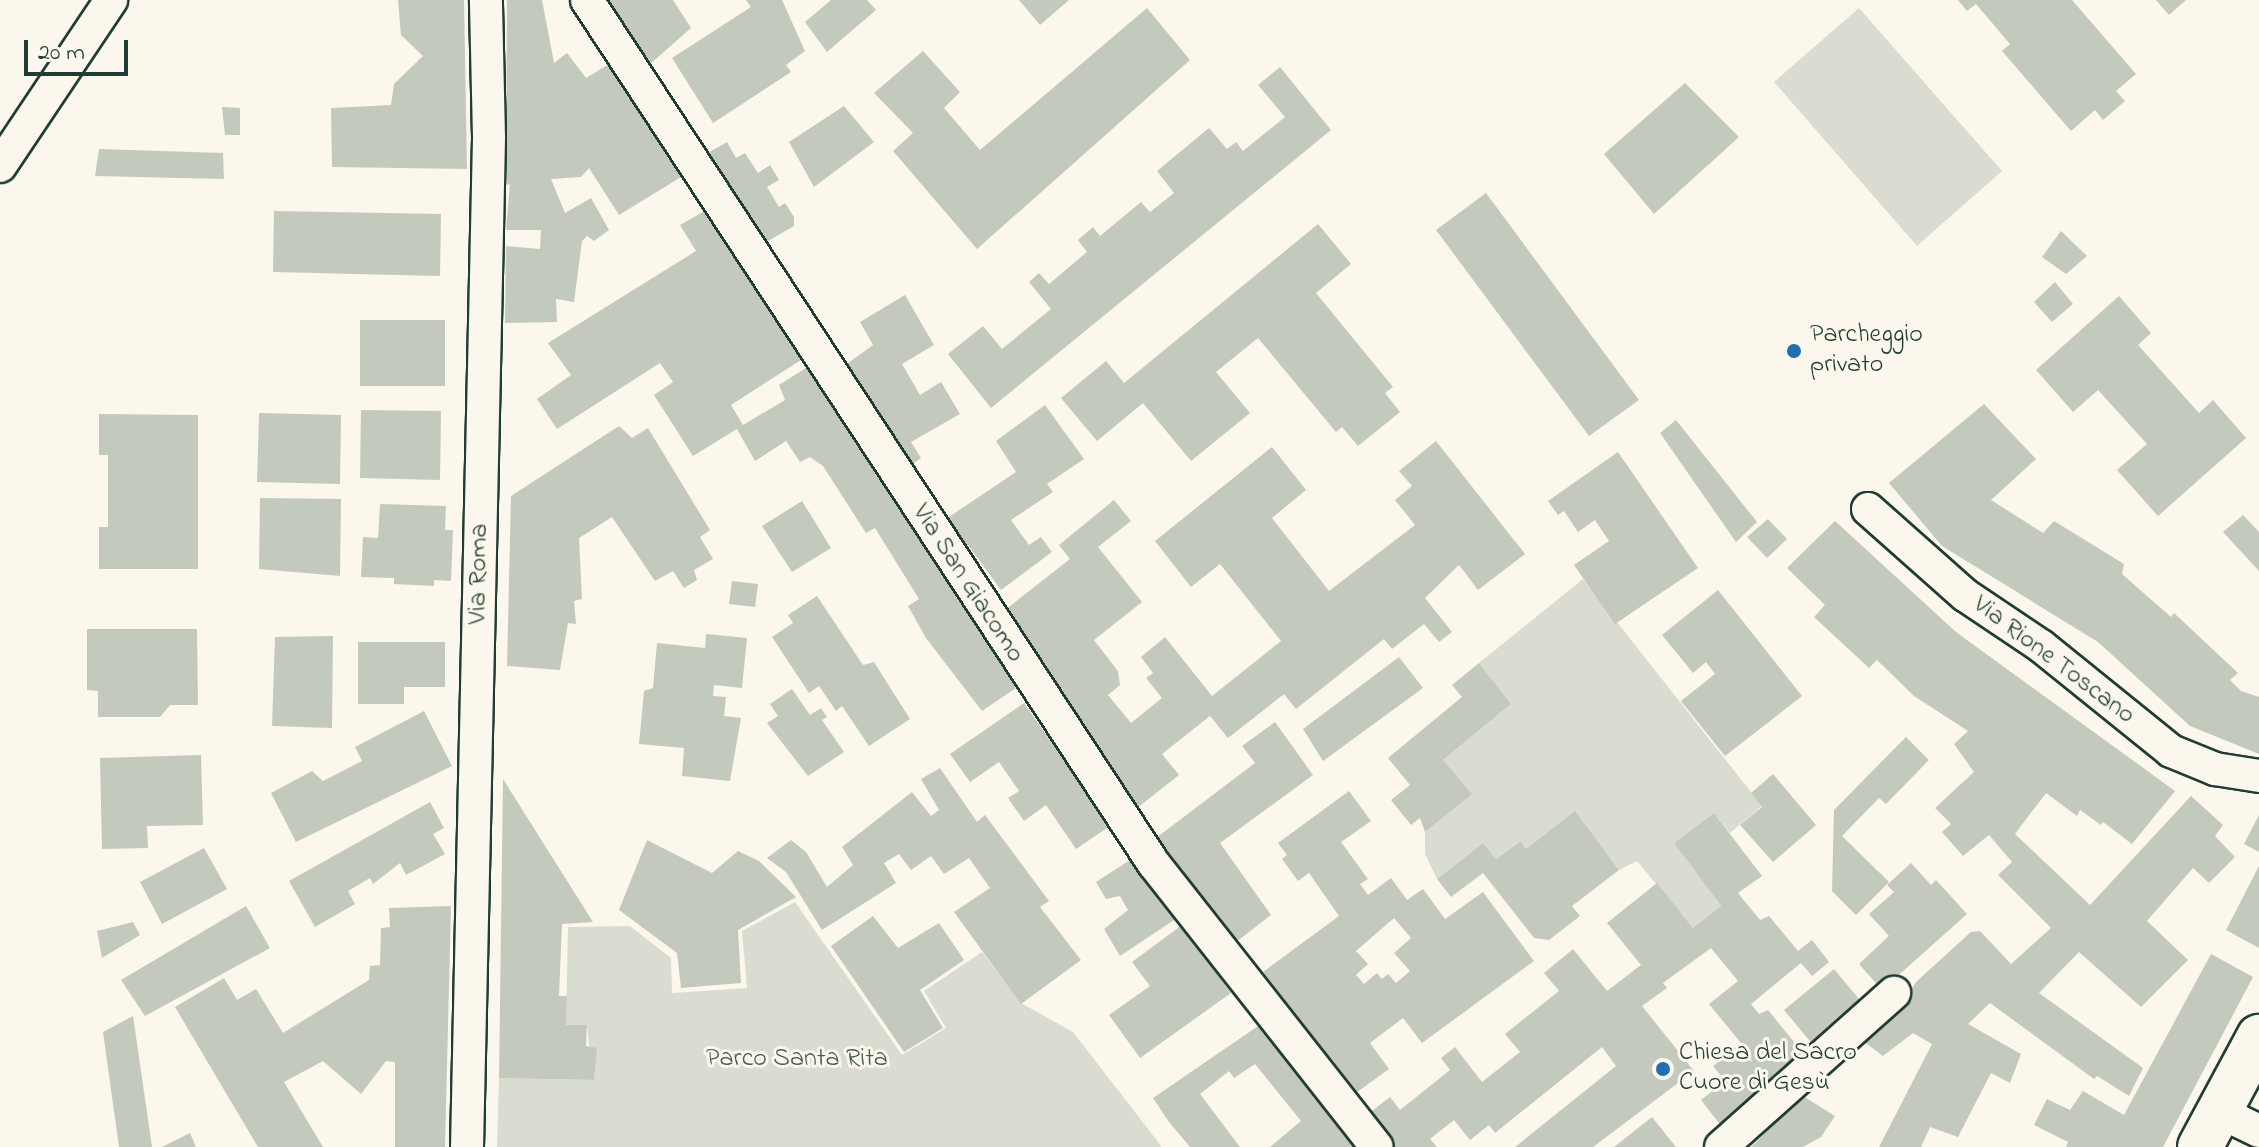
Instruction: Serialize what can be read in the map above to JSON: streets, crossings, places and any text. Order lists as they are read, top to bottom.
{
  "streets": {
    "street": ["Via Roma", "Via San Giacomo", "Via Rione Toscano"]
  },
  "parks": ["Parco Santa Rita"],
  "places": ["Parcheggio privato", "Chiesa del Sacro Cuore di Gesù"],
  "scale_bar": "20 m"
}
